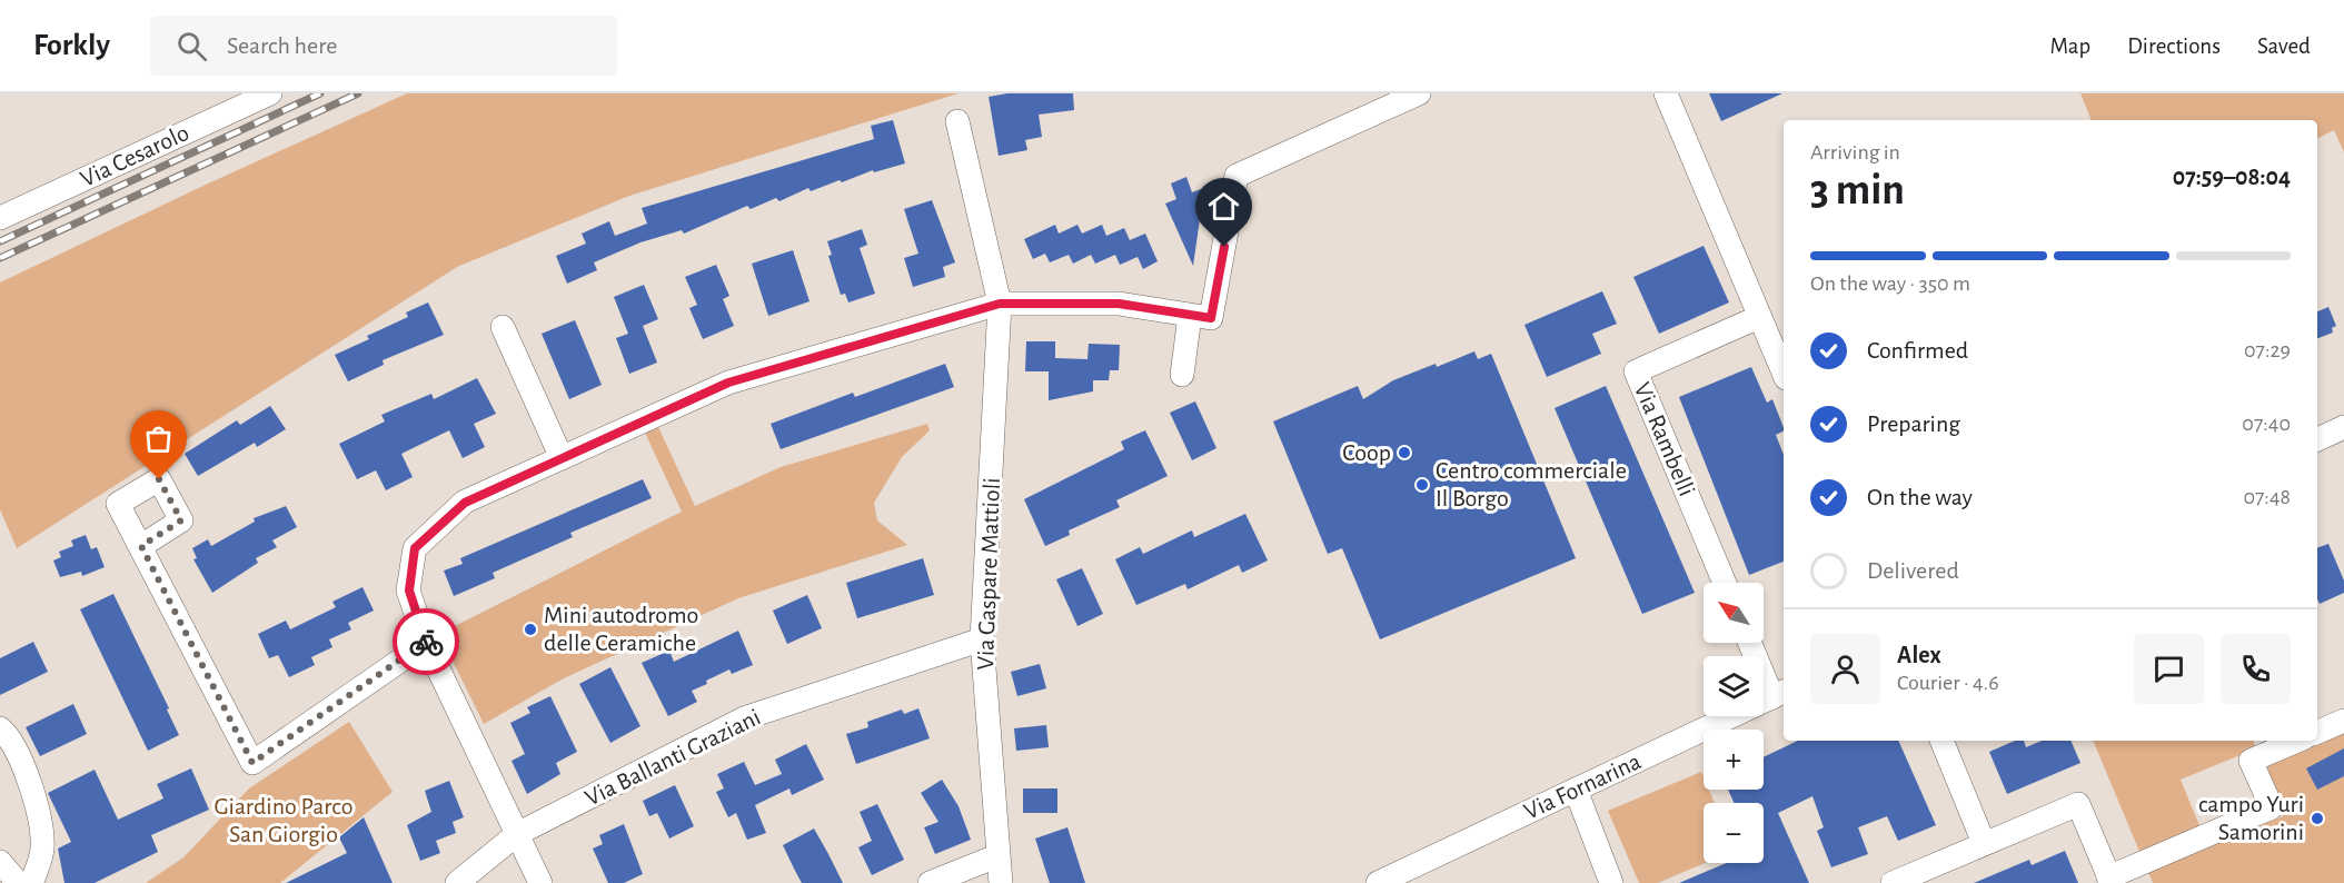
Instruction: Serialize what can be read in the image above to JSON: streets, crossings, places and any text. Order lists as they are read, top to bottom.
{
  "streets": {
    "street": [
      "Via Cesarolo",
      "Via Rambelli",
      "Via Gaspare Mattioli",
      "Via Ballanti Graziani",
      "Via Fornarina"
    ]
  },
  "crossings": [
    ["Via Gaspare Mattioli", "Via Ballanti Graziani"]
  ],
  "parks": ["Giardino Parco San Giorgio"],
  "places": [
    "Coop",
    "Centro commerciale Il Borgo",
    "Mini autodromo delle Ceramiche",
    "campo Yuri Samorini"
  ],
  "north": "top left",
  "page": {
    "header": "Forkly",
    "search": "Search here",
    "nav": ["Map", "Directions", "Saved"],
    "heading": ["3 min", "Arriving in", "07:59–08:04"],
    "panel": ["Alex", "Courier · 4.6"],
    "bar": "On the way · 350 m",
    "list": [
      ["Confirmed", "07:29"],
      ["Preparing", "07:40"],
      ["On the way", "07:48"],
      "Delivered"
    ],
    "map_buttons": ["+", "−"]
  }
}
